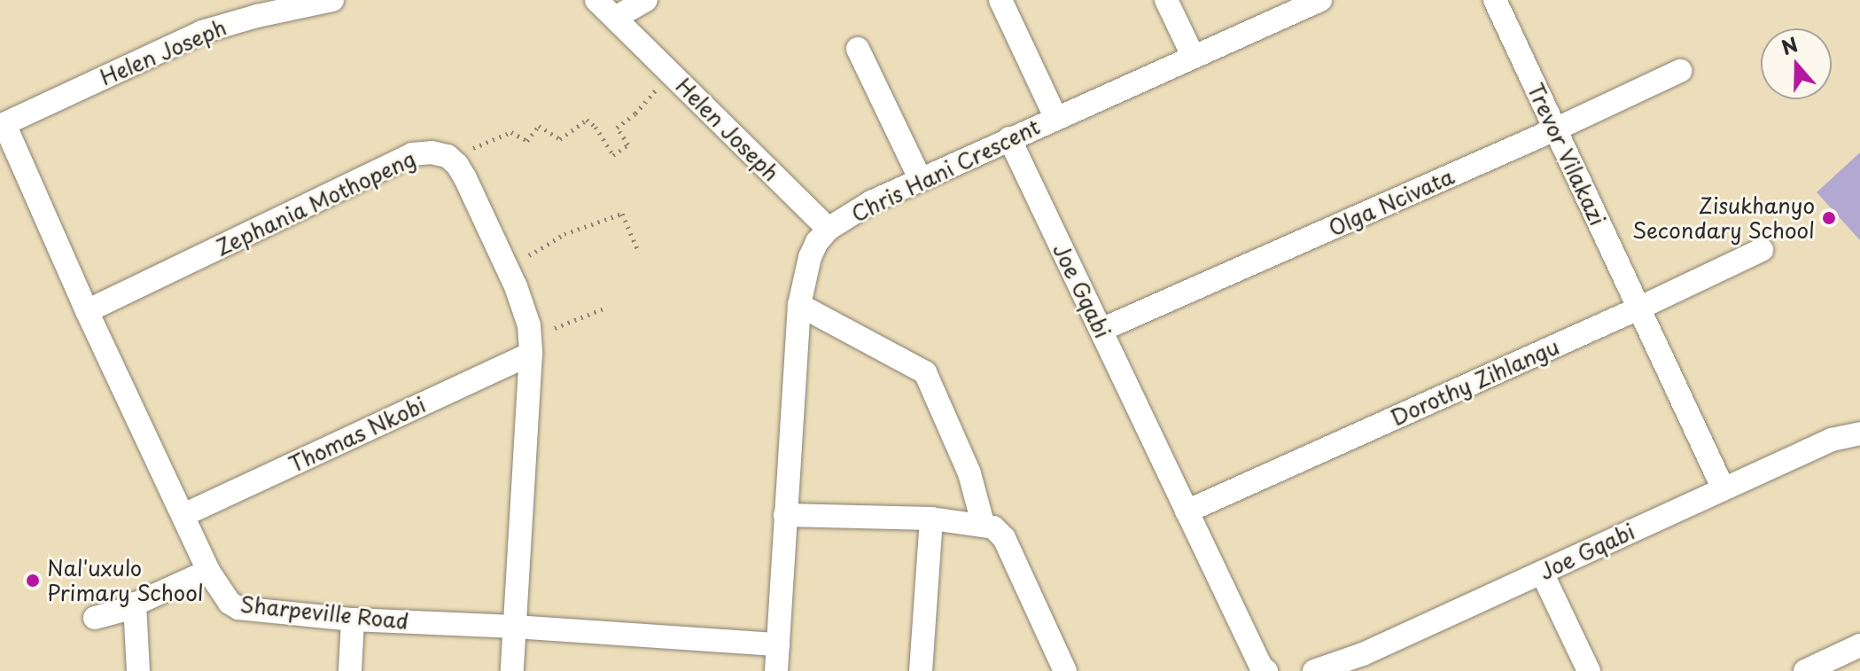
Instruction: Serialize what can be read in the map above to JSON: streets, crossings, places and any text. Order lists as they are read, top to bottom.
{
  "streets": {
    "street": [
      "Helen Joseph",
      "Trevor Vilakazi",
      "Chris Hani Crescent",
      "Olga Ncivata",
      "Zephania Mothopeng",
      "Joe Gqabi",
      "Dorothy Zihlangu",
      "Thomas Nkobi",
      "Sharpeville Road"
    ]
  },
  "crossings": [
    ["Helen Joseph", "Chris Hani Crescent"],
    ["Helen Joseph", "Sharpeville Road"],
    ["Trevor Vilakazi", "Olga Ncivata"],
    ["Trevor Vilakazi", "Joe Gqabi"],
    ["Trevor Vilakazi", "Dorothy Zihlangu"],
    ["Chris Hani Crescent", "Joe Gqabi"],
    ["Chris Hani Crescent", "Sharpeville Road"],
    ["Olga Ncivata", "Joe Gqabi"],
    ["Zephania Mothopeng", "Sharpeville Road"],
    ["Joe Gqabi", "Dorothy Zihlangu"],
    ["Thomas Nkobi", "Sharpeville Road"]
  ],
  "places": ["Zisukhanyo Secondary School", "Nal'uxulo Primary School"],
  "north": "top"
}
